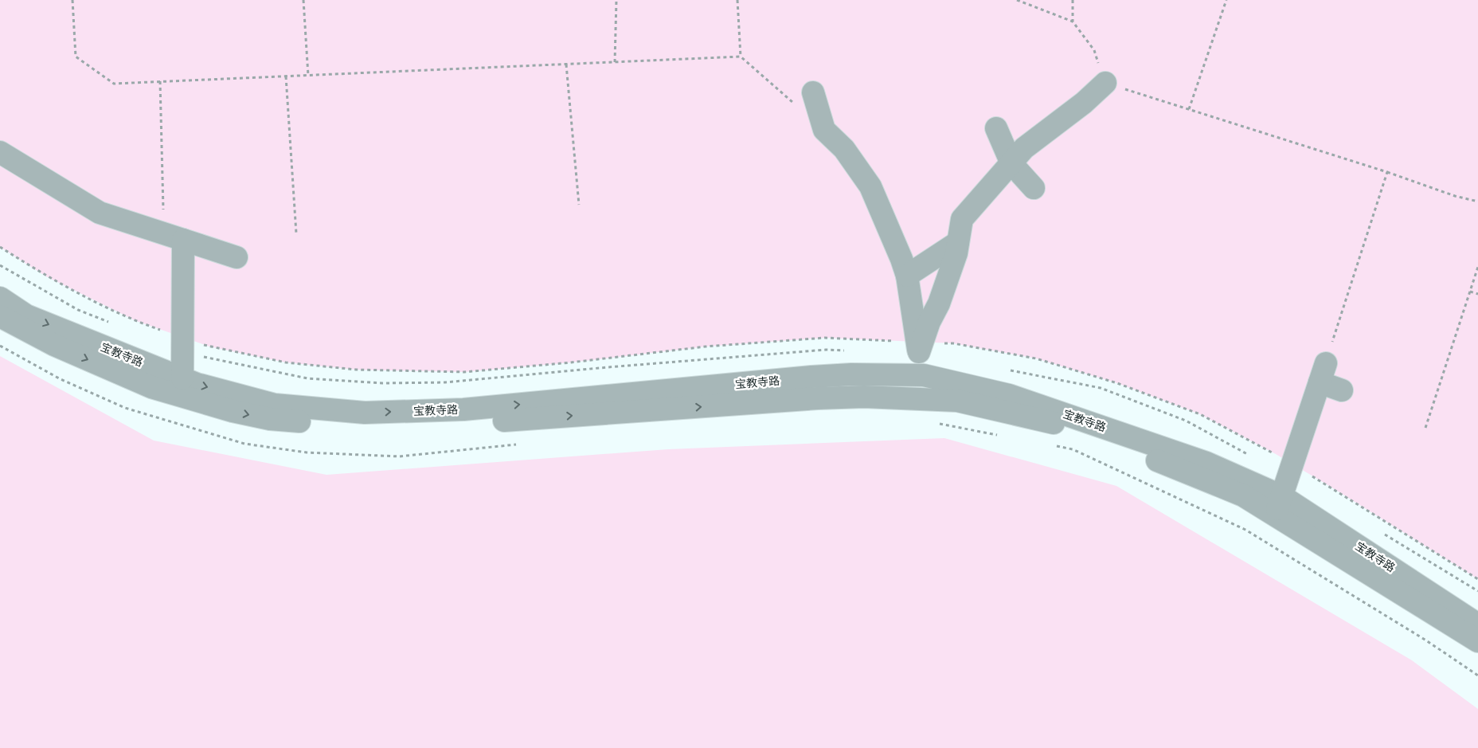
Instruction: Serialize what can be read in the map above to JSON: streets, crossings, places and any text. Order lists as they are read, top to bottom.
{
  "streets": {
    "street": ["宝教寺路"]
  },
  "one_way": ["宝教寺路"]
}
